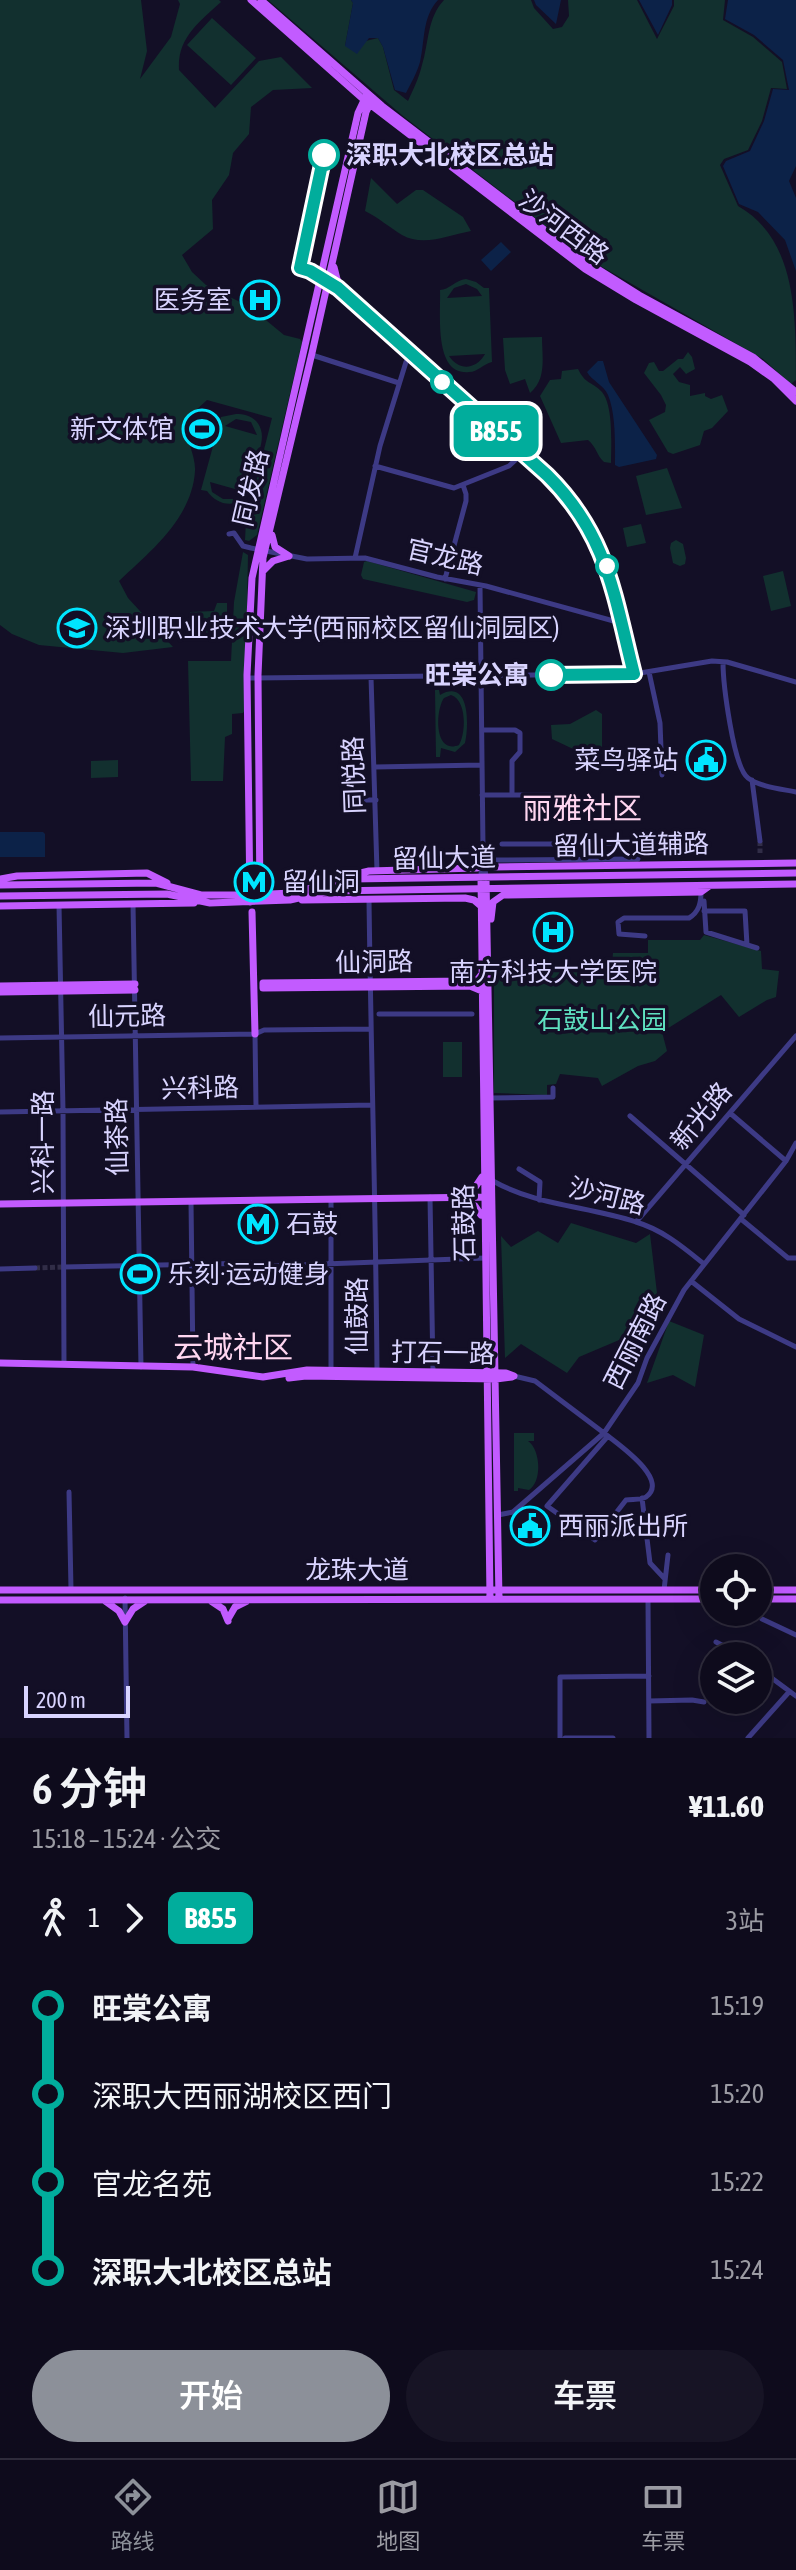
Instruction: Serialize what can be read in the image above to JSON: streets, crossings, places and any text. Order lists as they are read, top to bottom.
{
  "streets": {
    "main road": [
      "沙河西路",
      "同发路",
      "留仙大道辅路",
      "留仙大道",
      "仙洞路",
      "石鼓路",
      "打石一路",
      "龙珠大道"
    ],
    "street": [
      "官龙路",
      "同悦路",
      "仙元路",
      "兴科路",
      "新光路",
      "仙茶路",
      "兴科一路",
      "沙河路",
      "仙鼓路",
      "西丽南路"
    ]
  },
  "crossings": [
    ["沙河西路", "同发路"],
    ["同发路", "官龙路"],
    ["同发路", "留仙大道"],
    ["官龙路", "石鼓路"],
    ["同悦路", "留仙大道辅路"],
    ["留仙大道辅路", "留仙大道"],
    ["留仙大道辅路", "石鼓路"],
    ["留仙大道", "石鼓路"],
    ["仙洞路", "石鼓路"],
    ["仙洞路", "仙鼓路"],
    ["仙元路", "仙茶路"],
    ["仙元路", "兴科一路"],
    ["兴科路", "仙茶路"],
    ["兴科路", "兴科一路"],
    ["兴科路", "仙鼓路"],
    ["新光路", "沙河路"],
    ["仙茶路", "打石一路"],
    ["兴科一路", "打石一路"],
    ["沙河路", "石鼓路"],
    ["沙河路", "西丽南路"],
    ["石鼓路", "西丽南路"],
    ["石鼓路", "打石一路"],
    ["石鼓路", "龙珠大道"],
    ["仙鼓路", "打石一路"]
  ],
  "districts": ["丽雅社区", "云城社区"],
  "parks": ["石鼓山公园"],
  "places": {
    "other": ["深职大北校区总站", "旺棠公寓"],
    "hospital": ["医务室", "南方科技大学医院"],
    "sports": ["新文体馆", "乐刻·运动健身"],
    "school or university": ["深圳职业技术大学(西丽校区留仙洞园区)"],
    "public building": ["菜鸟驿站", "西丽派出所"],
    "metro station": ["留仙洞", "石鼓"]
  },
  "lines": ["bus line B855"],
  "scale_bar": "200 m",
  "page": {
    "on_map": "B855",
    "scale": "200 m",
    "heading": ["6 分钟", "15:18 – 15:24 · 公交", "¥11.60"],
    "legs": ["1", "B855", "3站"],
    "list": [
      {
        "name": "旺棠公寓",
        "value": "15:19"
      },
      {
        "name": "深职大西丽湖校区西门",
        "value": "15:20"
      },
      {
        "name": "官龙名苑",
        "value": "15:22"
      },
      {
        "name": "深职大北校区总站",
        "value": "15:24"
      }
    ],
    "buttons": ["开始", "车票"],
    "tabs": ["路线", "地图", "车票"]
  }
}
